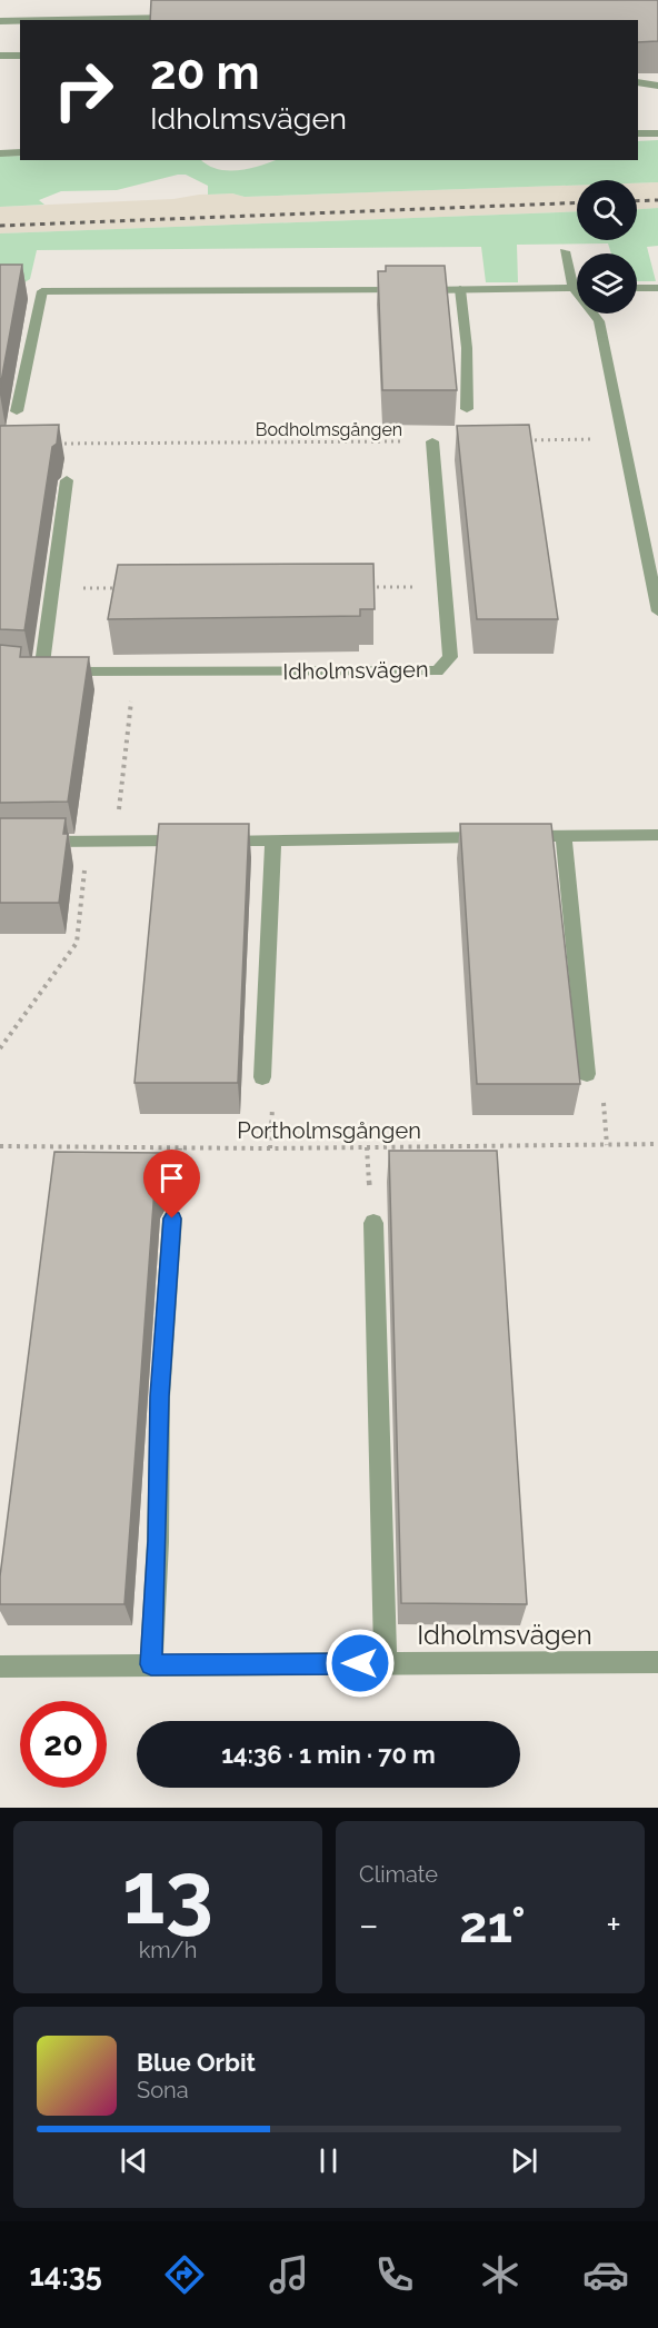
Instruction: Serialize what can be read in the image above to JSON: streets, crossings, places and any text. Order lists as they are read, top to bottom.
{
  "streets": {
    "street": ["Idholmsvägen"],
    "path": ["Bodholmsgången", "Portholmsgången"]
  },
  "crossings": [
    ["Bodholmsgången", "Idholmsvägen"]
  ],
  "page": {
    "turn": ["20 m", "Idholmsvägen"],
    "limit": "20",
    "trip": "14:36 · 1 min · 70 m",
    "tile": [
      ["13", "km/h"],
      "Climate"
    ],
    "heat": ["−", "21°", "+"],
    "song": ["Blue Orbit", "Sona"],
    "tabs": "14:35"
  }
}
